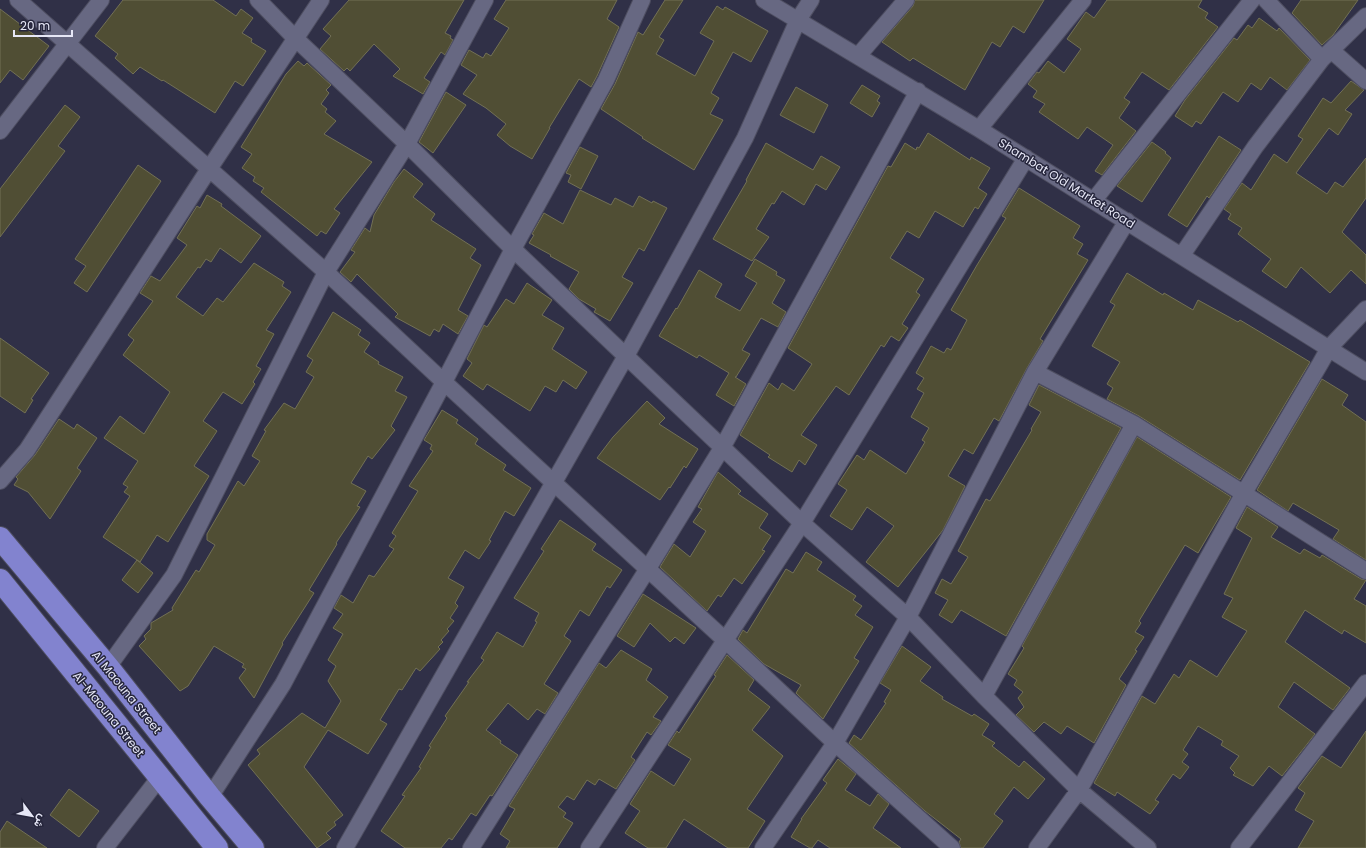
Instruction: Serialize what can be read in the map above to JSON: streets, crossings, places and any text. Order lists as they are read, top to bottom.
{
  "streets": {
    "highway": ["Al Maouna Street", "Al-Maouna Street"],
    "street": ["Shambat Old Market Road"]
  },
  "scale_bar": "20 m",
  "north": "bottom right"
}
